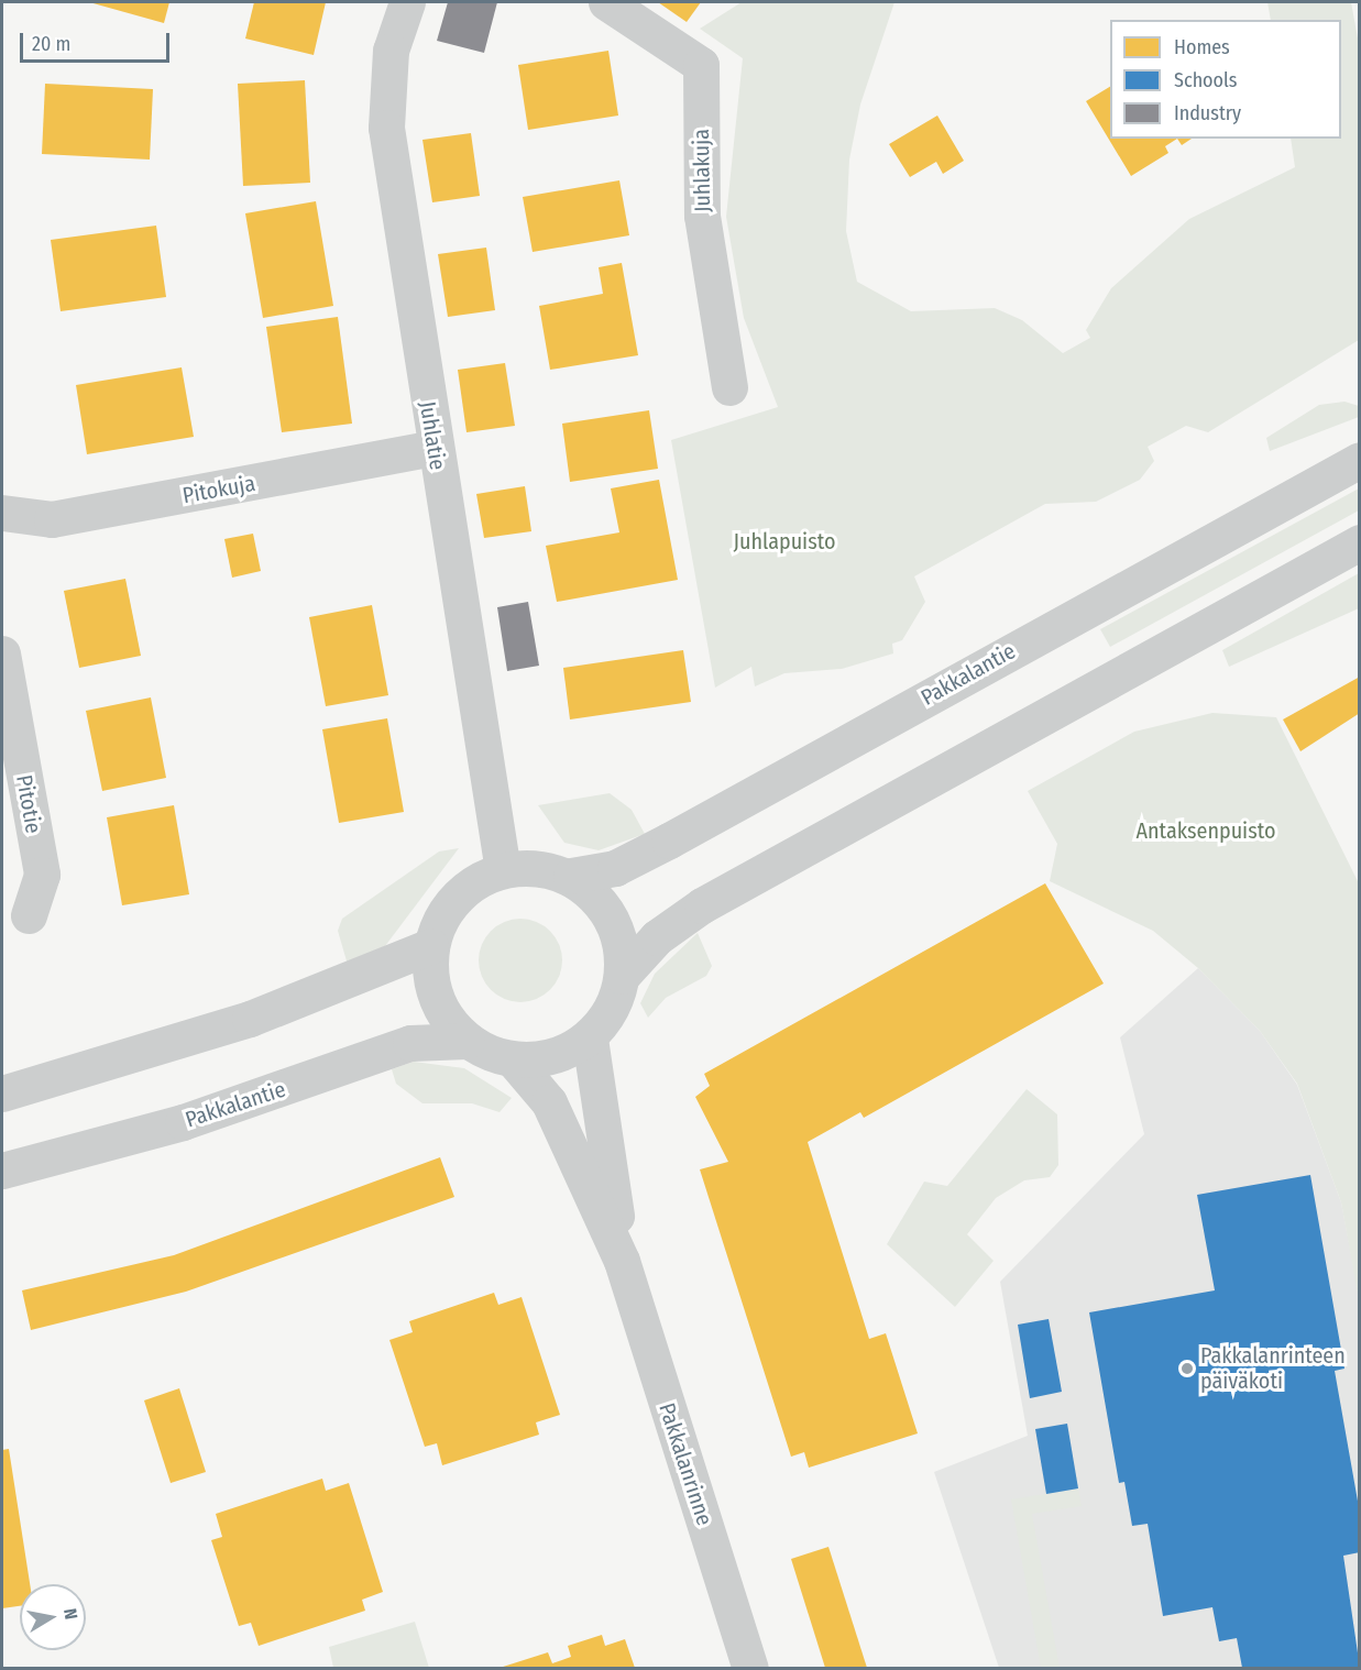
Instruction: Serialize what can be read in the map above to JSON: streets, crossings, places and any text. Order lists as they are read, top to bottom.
{
  "streets": {
    "street": [
      "Juhlakuja",
      "Juhlatie",
      "Pitokuja",
      "Pakkalantie",
      "Pitotie",
      "Pakkalanrinne"
    ]
  },
  "crossings": [
    ["Juhlatie", "Pitokuja"],
    ["Juhlatie", "Pakkalantie"],
    ["Juhlatie", "Pakkalanrinne"],
    ["Pakkalantie", "Pakkalanrinne"]
  ],
  "parks": ["Juhlapuisto", "Antaksenpuisto"],
  "places": ["Pakkalanrinteen päiväkoti"],
  "legend": ["Homes", "Schools", "Industry"],
  "scale_bar": "20 m",
  "north": "right"
}
